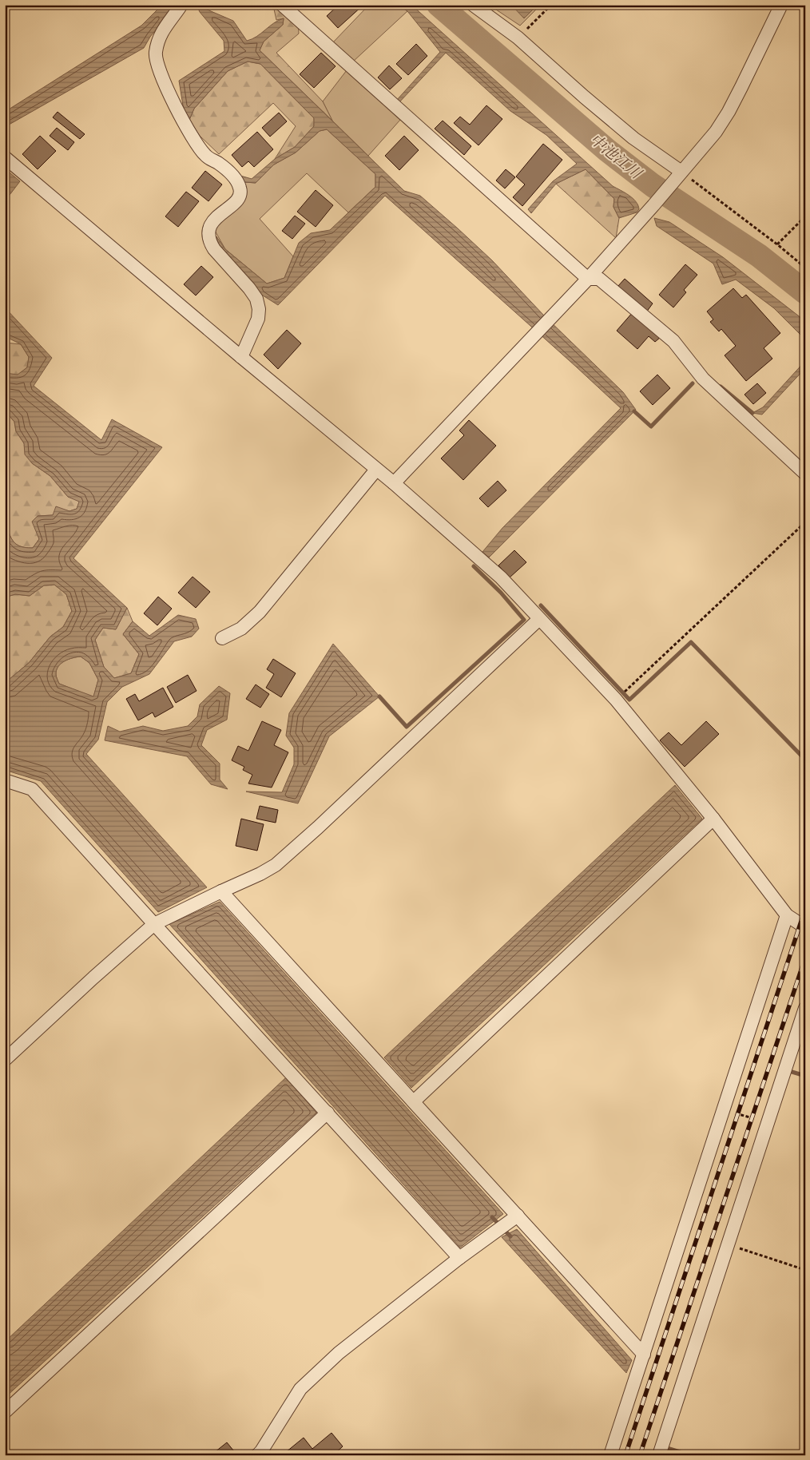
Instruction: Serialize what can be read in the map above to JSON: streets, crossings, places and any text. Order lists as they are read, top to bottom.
{
  "water": ["中池江川"]
}
